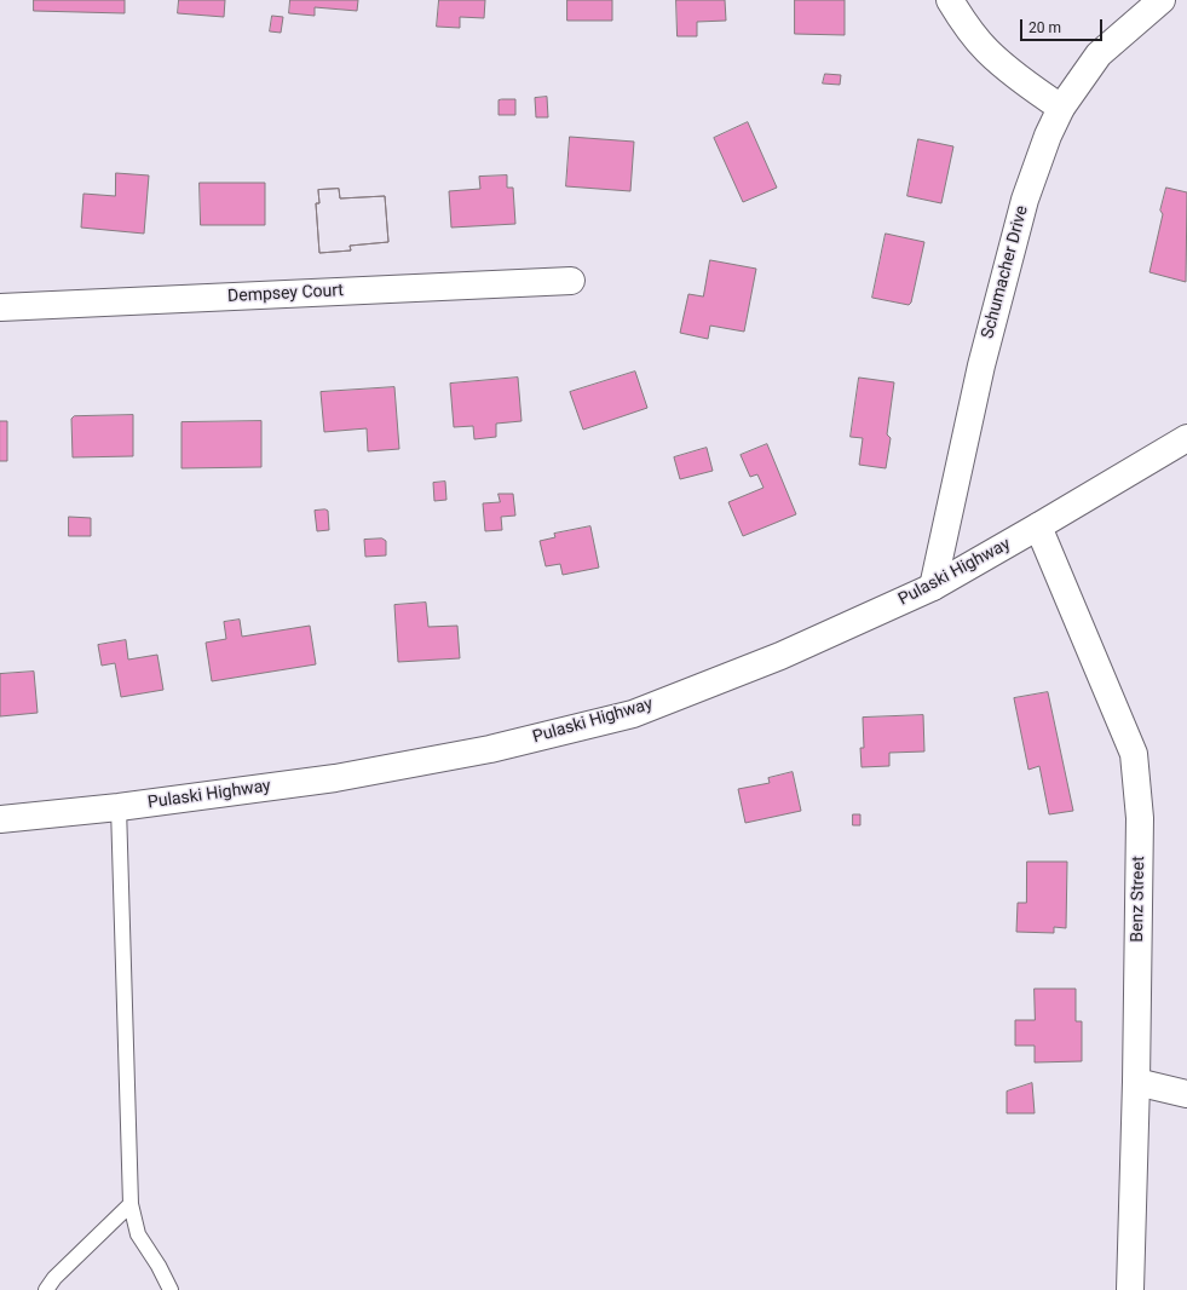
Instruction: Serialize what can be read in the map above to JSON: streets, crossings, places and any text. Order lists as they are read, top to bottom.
{
  "streets": {
    "street": [
      "Schumacher Drive",
      "Dempsey Court",
      "Pulaski Highway",
      "Benz Street"
    ]
  },
  "crossings": [
    ["Schumacher Drive", "Pulaski Highway"],
    ["Pulaski Highway", "Benz Street"]
  ],
  "scale_bar": "20 m"
}
